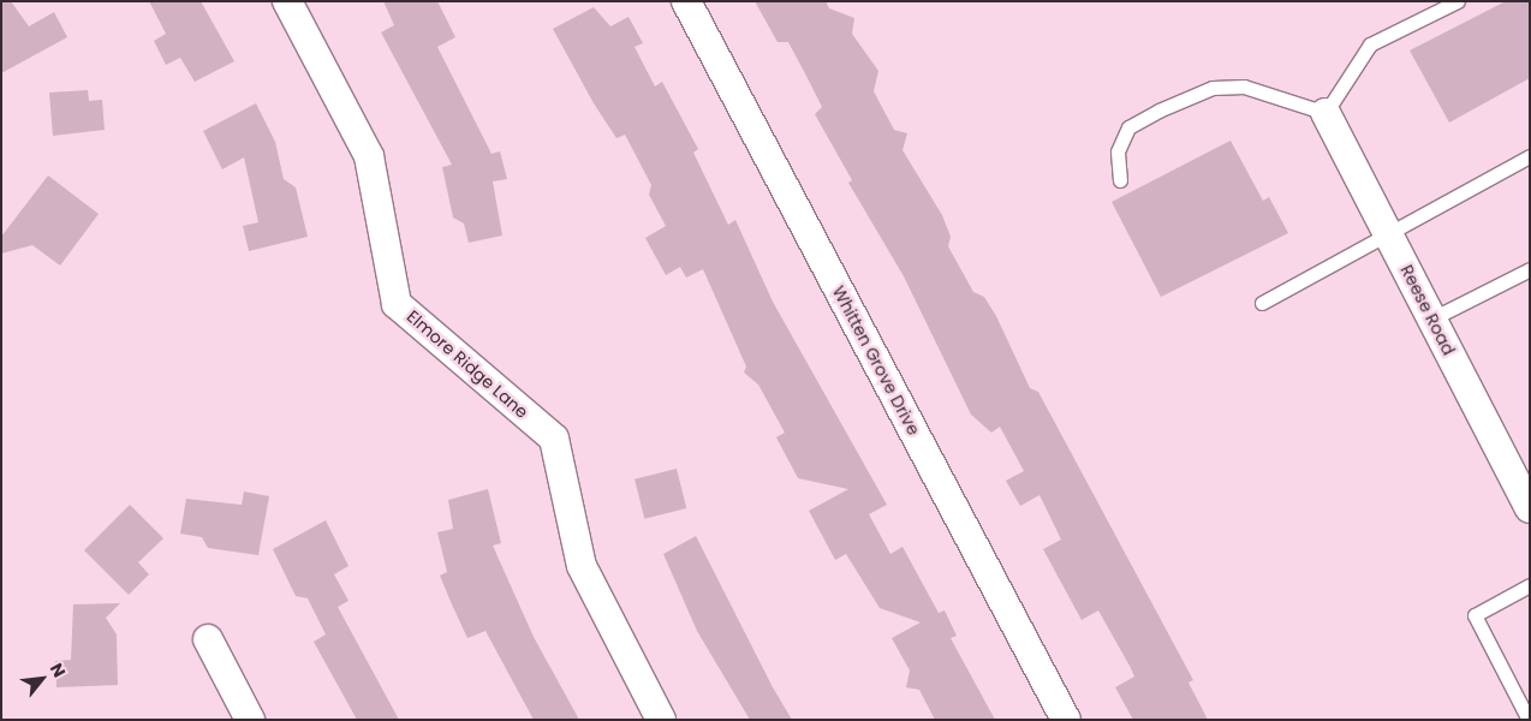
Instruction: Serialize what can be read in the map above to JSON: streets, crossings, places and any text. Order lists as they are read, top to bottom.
{
  "streets": {
    "street": ["Reese Road", "Whitten Grove Drive", "Elmore Ridge Lane"]
  },
  "north": "top right"
}
